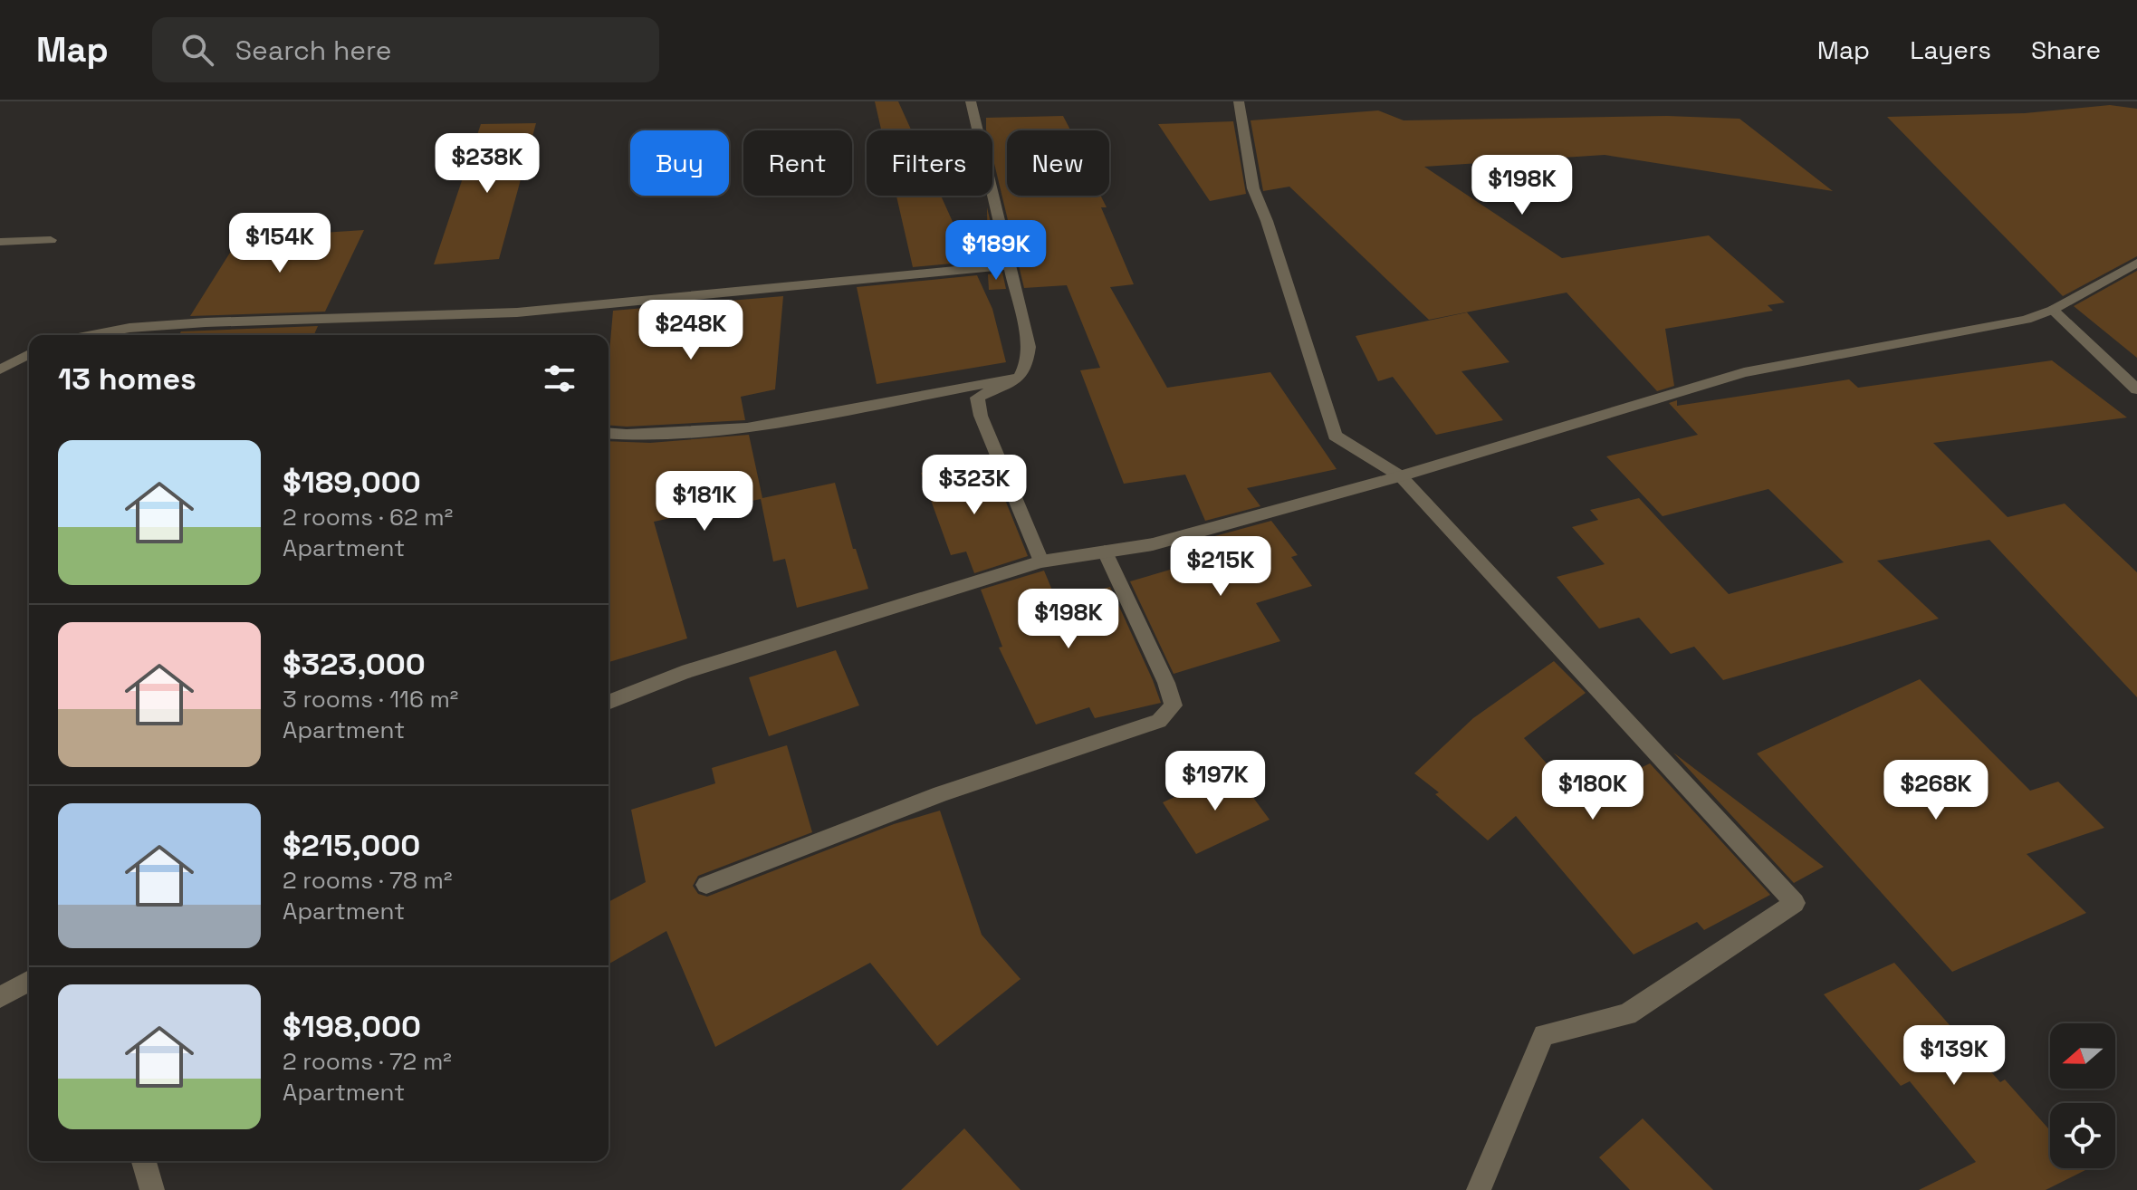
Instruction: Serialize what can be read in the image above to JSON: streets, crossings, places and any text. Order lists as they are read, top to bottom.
{
  "north": "left",
  "page": {
    "header": "Map",
    "search": "Search here",
    "nav": ["Map", "Layers", "Share"],
    "chip": [
      "Buy",
      "Rent",
      "Filters",
      "New"
    ],
    "price": [
      "$238K",
      "$198K",
      "$154K",
      "$189K",
      "$248K",
      "$323K",
      "$181K",
      "$215K",
      "$198K",
      "$197K",
      "$180K",
      "$268K",
      "$139K"
    ],
    "heading": "13 homes",
    "list": [
      {
        "name": "$189,000",
        "note": "2 rooms · 62 m² · Apartment"
      },
      {
        "name": "$323,000",
        "note": "3 rooms · 116 m² · Apartment"
      },
      {
        "name": "$215,000",
        "note": "2 rooms · 78 m² · Apartment"
      },
      {
        "name": "$198,000",
        "note": "2 rooms · 72 m² · Apartment"
      }
    ]
  }
}
